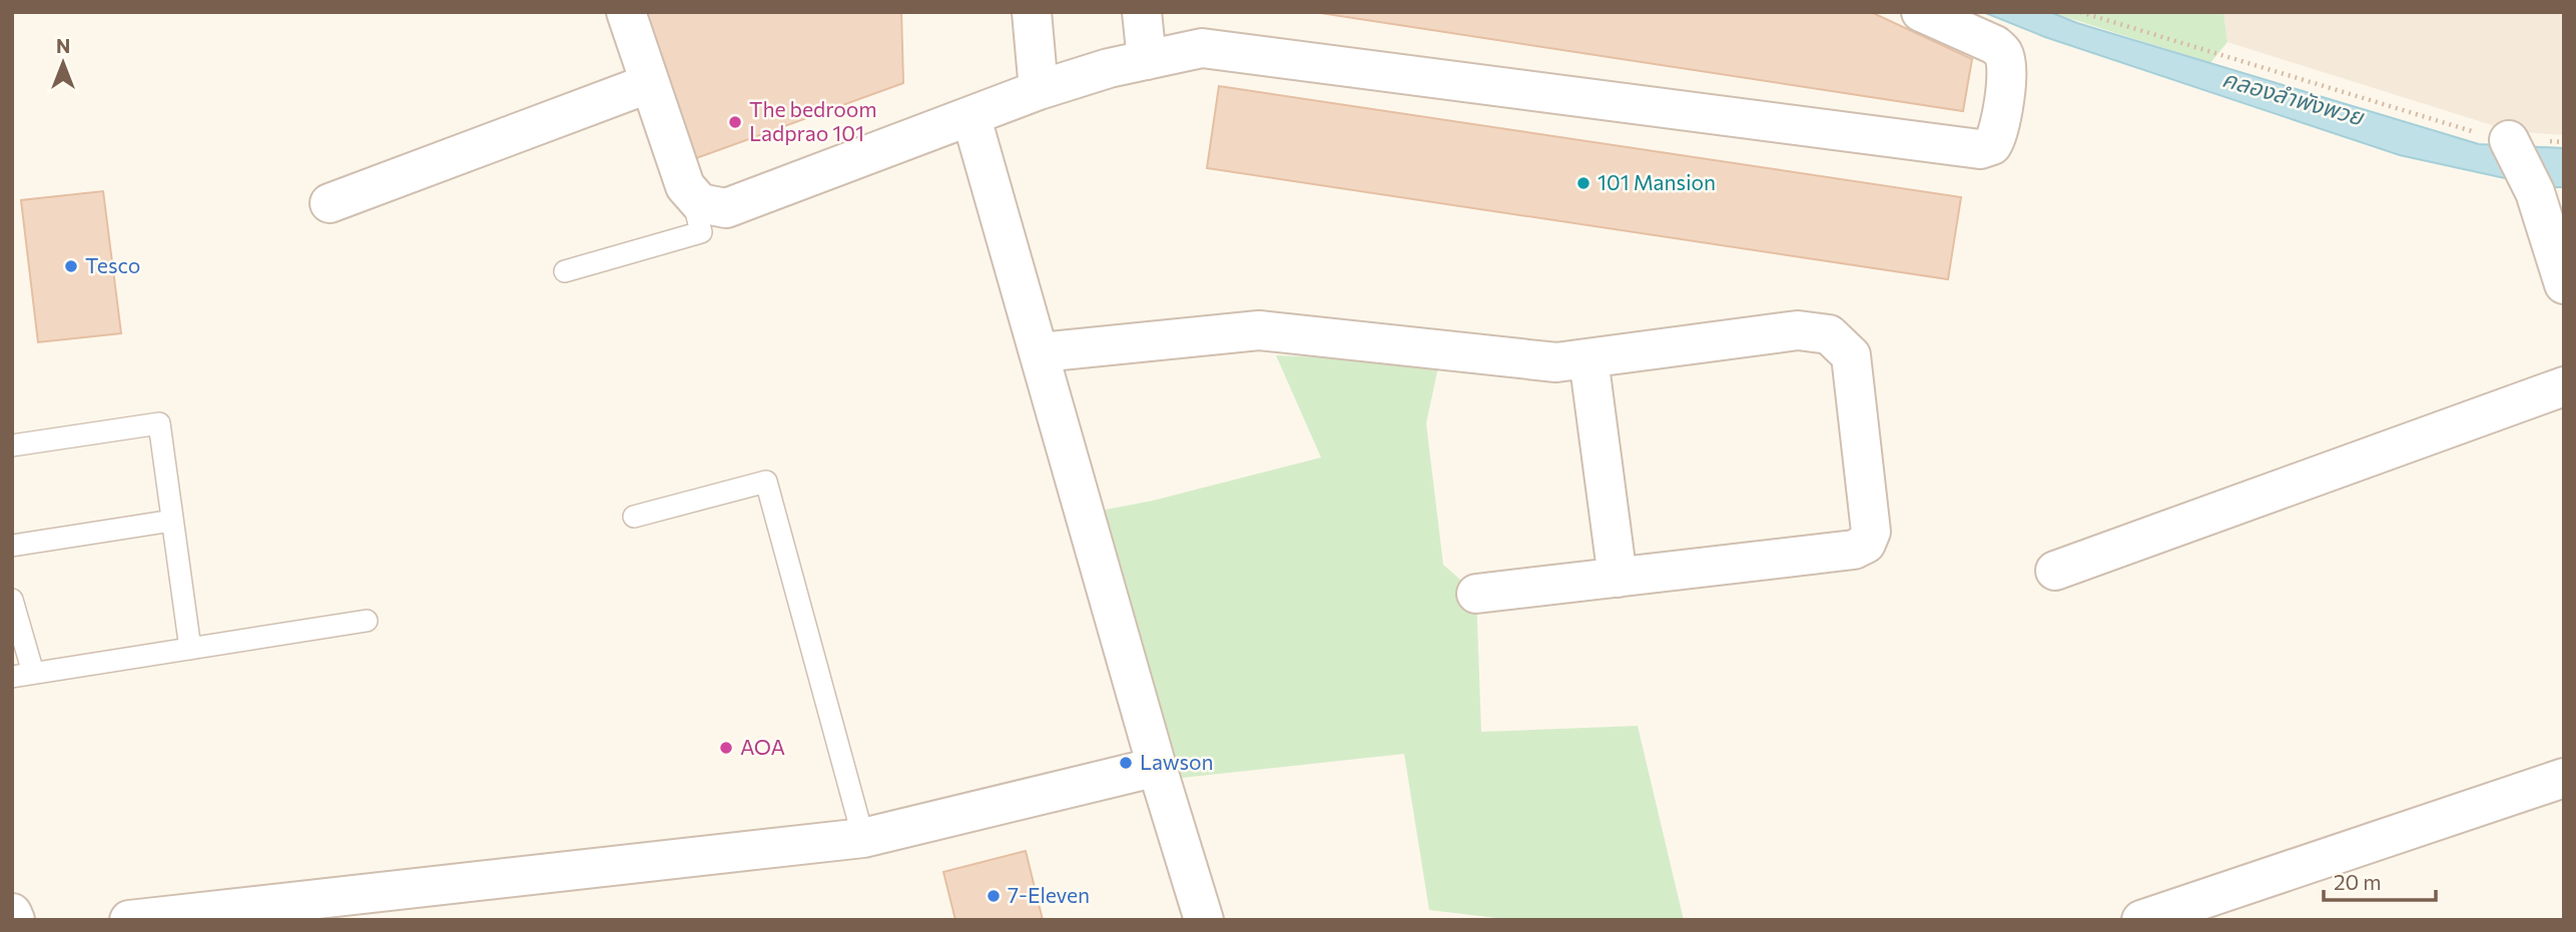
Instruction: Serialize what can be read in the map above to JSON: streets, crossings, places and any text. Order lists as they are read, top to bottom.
{
  "water": ["คลองลำพังพวย"],
  "places": [
    "The bedroom Ladprao 101",
    "101 Mansion",
    "Tesco",
    "AOA",
    "Lawson",
    "7-Eleven"
  ],
  "scale_bar": "20 m",
  "north": "top"
}
